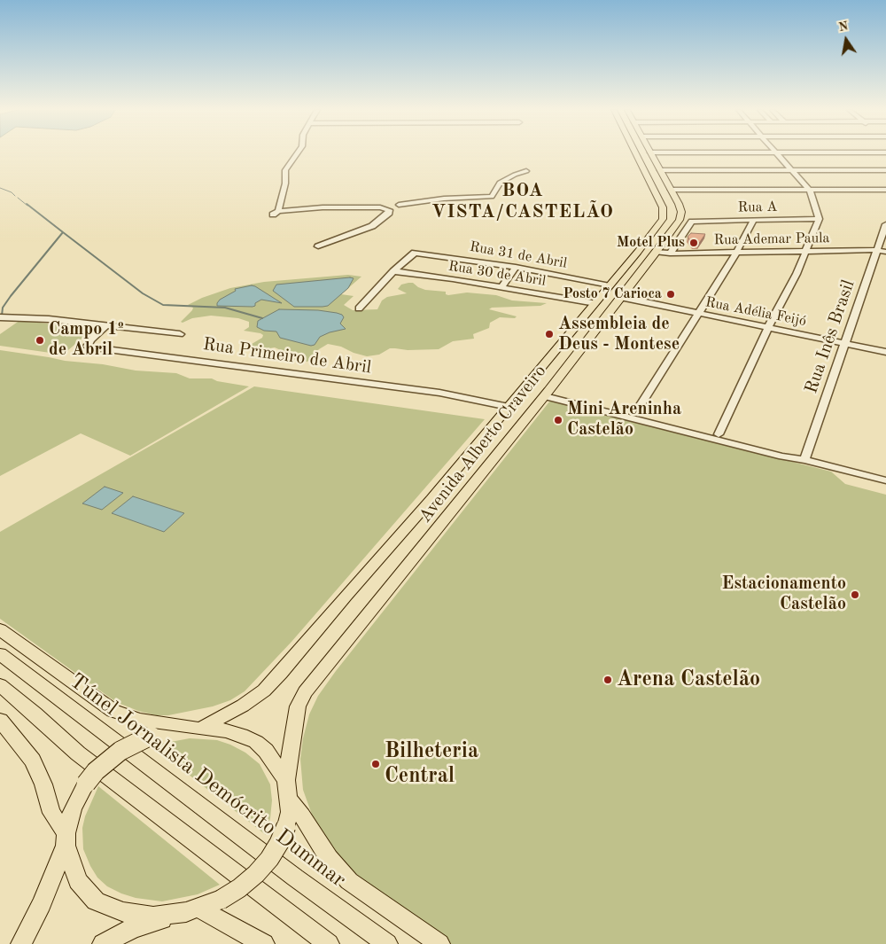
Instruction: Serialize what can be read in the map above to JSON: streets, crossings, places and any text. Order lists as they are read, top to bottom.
{
  "streets": {
    "main road": ["Avenida Alberto Craveiro", "Túnel Jornalista Demócrito Dummar"],
    "street": [
      "Rua A",
      "Rua Ademar Paula",
      "Rua 31 de Abril",
      "Rua 30 de Abril",
      "Rua Adélia Feijó",
      "Rua Inês Brasil",
      "Rua Primeiro de Abril"
    ]
  },
  "crossings": [
    ["Rua A", "Rua Ademar Paula"],
    ["Rua A", "Avenida Alberto Craveiro"],
    ["Rua Ademar Paula", "Rua Inês Brasil"],
    ["Rua Ademar Paula", "Avenida Alberto Craveiro"],
    ["Rua 31 de Abril", "Rua 30 de Abril"],
    ["Rua 31 de Abril", "Avenida Alberto Craveiro"],
    ["Rua 30 de Abril", "Avenida Alberto Craveiro"],
    ["Rua Adélia Feijó", "Rua Inês Brasil"],
    ["Rua Adélia Feijó", "Avenida Alberto Craveiro"],
    ["Rua Primeiro de Abril", "Avenida Alberto Craveiro"]
  ],
  "districts": ["BOA VISTA/CASTELÃO"],
  "places": [
    "Motel Plus",
    "Posto 7 Carioca",
    "Assembleia de Deus - Montese",
    "Campo 1º de Abril",
    "Mini Areninha Castelão",
    "Estacionamento Castelão",
    "Arena Castelão",
    "Bilheteria Central"
  ],
  "north": "top"
}
